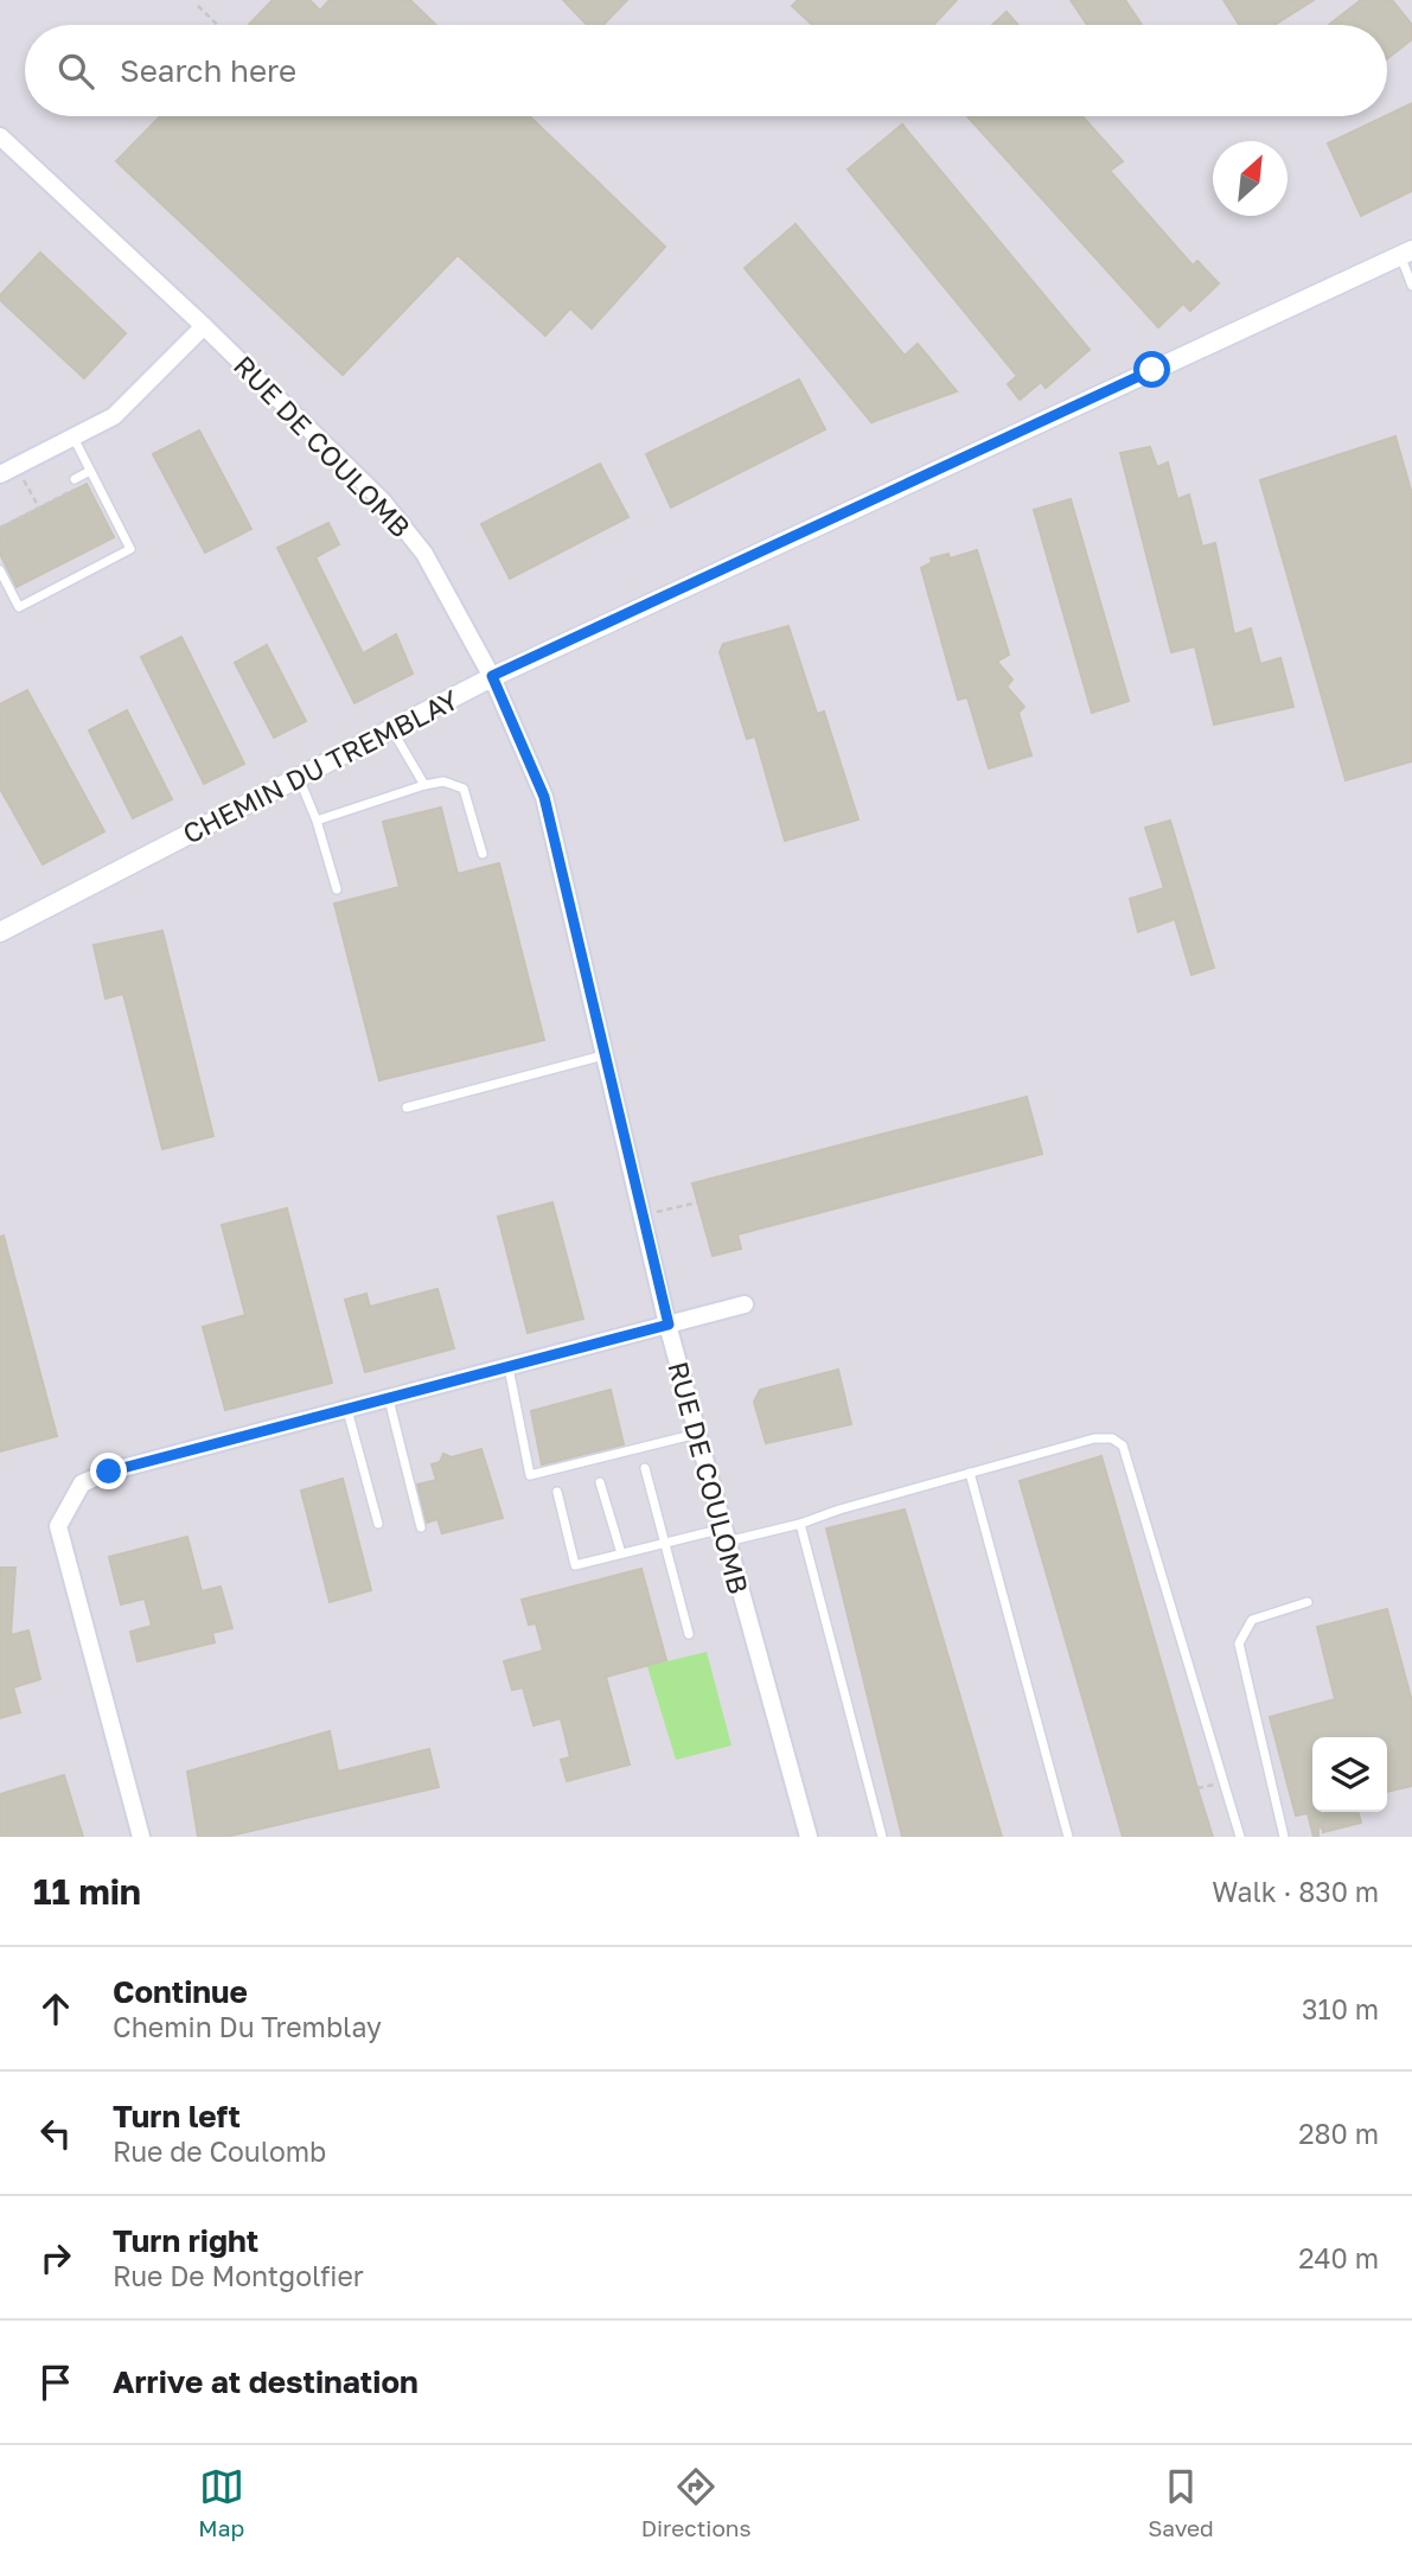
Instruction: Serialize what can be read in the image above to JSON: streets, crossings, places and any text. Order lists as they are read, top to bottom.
{
  "streets": {
    "street": ["RUE DE COULOMB", "CHEMIN DU TREMBLAY"]
  },
  "crossings": [
    ["RUE DE COULOMB", "CHEMIN DU TREMBLAY"]
  ],
  "north": "top right",
  "page": {
    "search": "Search here",
    "heading": ["11 min", "Walk · 830 m"],
    "list": [
      ["Continue", "Chemin Du Tremblay", "310 m"],
      ["Turn left", "Rue de Coulomb", "280 m"],
      ["Turn right", "Rue De Montgolfier", "240 m"],
      "Arrive at destination"
    ],
    "nav": ["Map", "Directions", "Saved"]
  }
}
